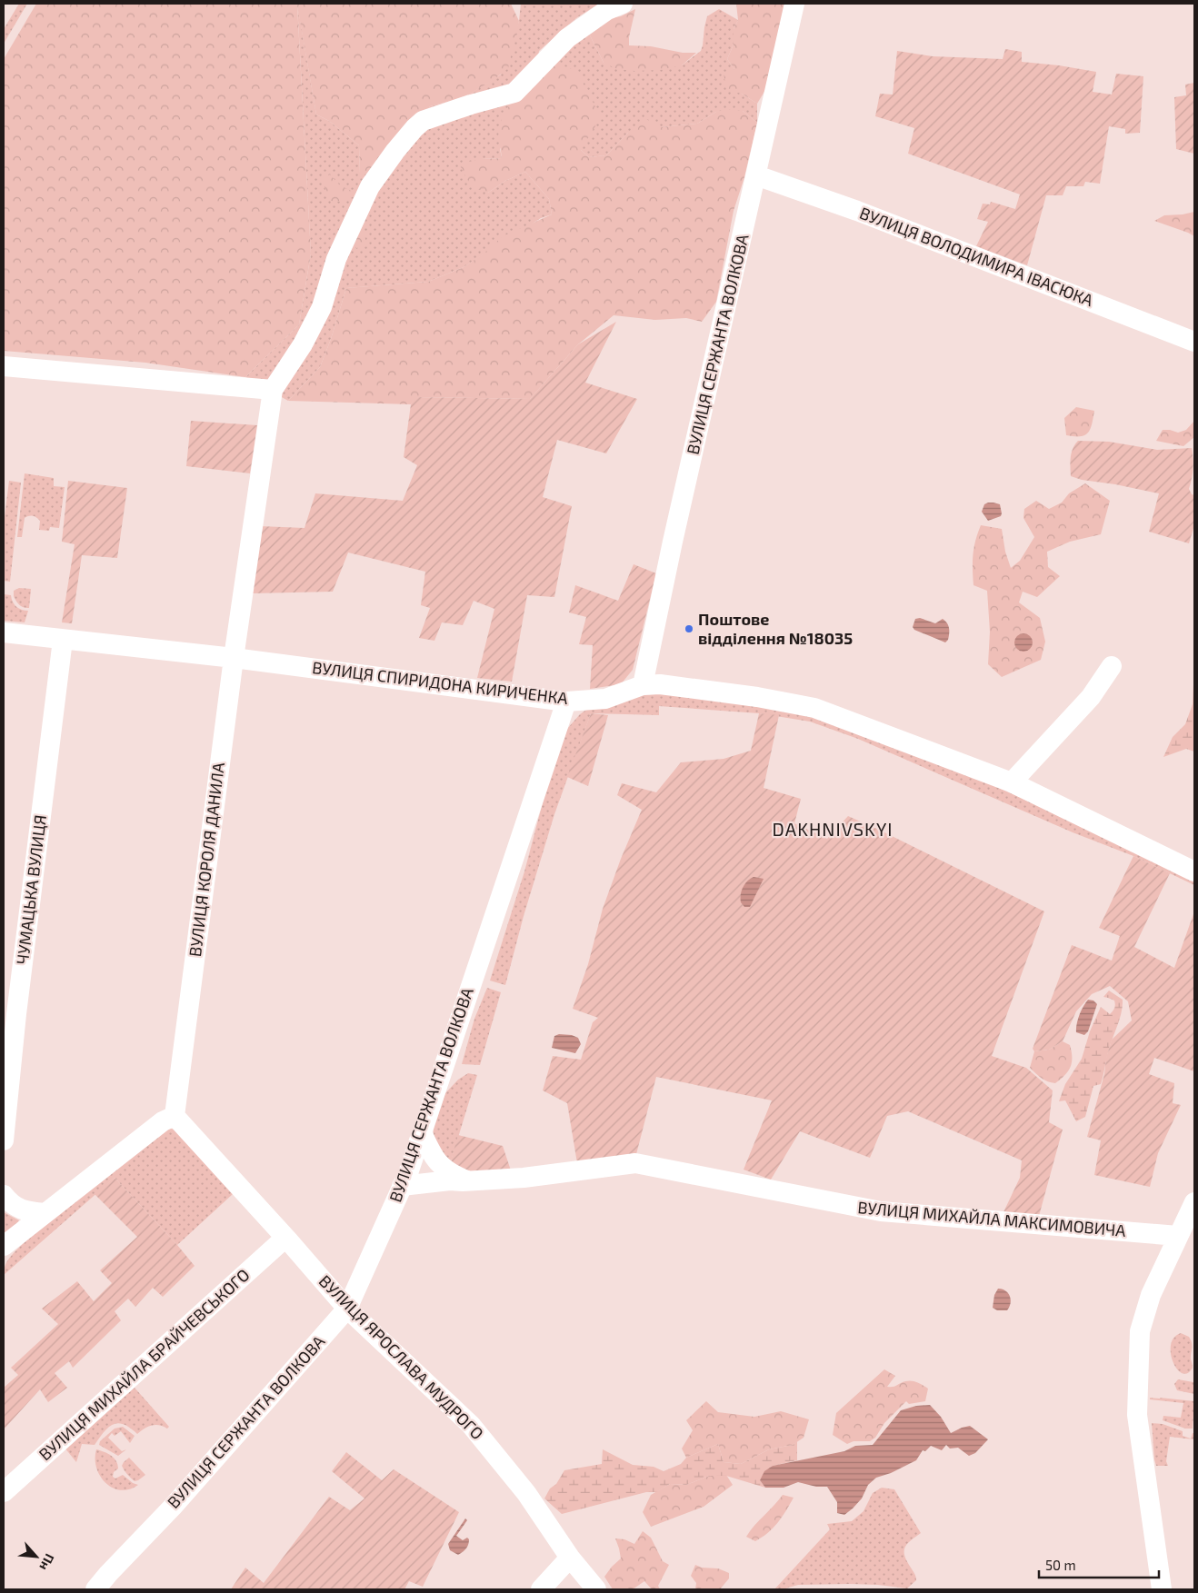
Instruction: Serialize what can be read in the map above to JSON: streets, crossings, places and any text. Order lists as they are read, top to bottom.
{
  "streets": {
    "street": [
      "ВУЛИЦЯ ВОЛОДИМИРА ІВАСЮКА",
      "ВУЛИЦЯ СЕРЖАНТА ВОЛКОВА",
      "ВУЛИЦЯ СПИРИДОНА КИРИЧЕНКА",
      "ВУЛИЦЯ КОРОЛЯ ДАНИЛА",
      "ЧУМАЦЬКА ВУЛИЦЯ",
      "ВУЛИЦЯ МИХАЙЛА МАКСИМОВИЧА",
      "ВУЛИЦЯ ЯРОСЛАВА МУДРОГО",
      "ВУЛИЦЯ МИХАЙЛА БРАЙЧЕВСЬКОГО"
    ]
  },
  "crossings": [
    ["ВУЛИЦЯ ВОЛОДИМИРА ІВАСЮКА", "ВУЛИЦЯ СЕРЖАНТА ВОЛКОВА"],
    ["ВУЛИЦЯ СЕРЖАНТА ВОЛКОВА", "ВУЛИЦЯ СПИРИДОНА КИРИЧЕНКА"],
    ["ВУЛИЦЯ СЕРЖАНТА ВОЛКОВА", "ВУЛИЦЯ МИХАЙЛА МАКСИМОВИЧА"],
    ["ВУЛИЦЯ СЕРЖАНТА ВОЛКОВА", "ВУЛИЦЯ ЯРОСЛАВА МУДРОГО"],
    ["ВУЛИЦЯ СПИРИДОНА КИРИЧЕНКА", "ВУЛИЦЯ КОРОЛЯ ДАНИЛА"],
    ["ВУЛИЦЯ СПИРИДОНА КИРИЧЕНКА", "ЧУМАЦЬКА ВУЛИЦЯ"],
    ["ВУЛИЦЯ КОРОЛЯ ДАНИЛА", "ВУЛИЦЯ ЯРОСЛАВА МУДРОГО"],
    ["ВУЛИЦЯ ЯРОСЛАВА МУДРОГО", "ВУЛИЦЯ МИХАЙЛА БРАЙЧЕВСЬКОГО"]
  ],
  "districts": ["DAKHNIVSKYI"],
  "places": ["Поштове відділення №18035"],
  "scale_bar": "50 m",
  "north": "bottom right"
}
